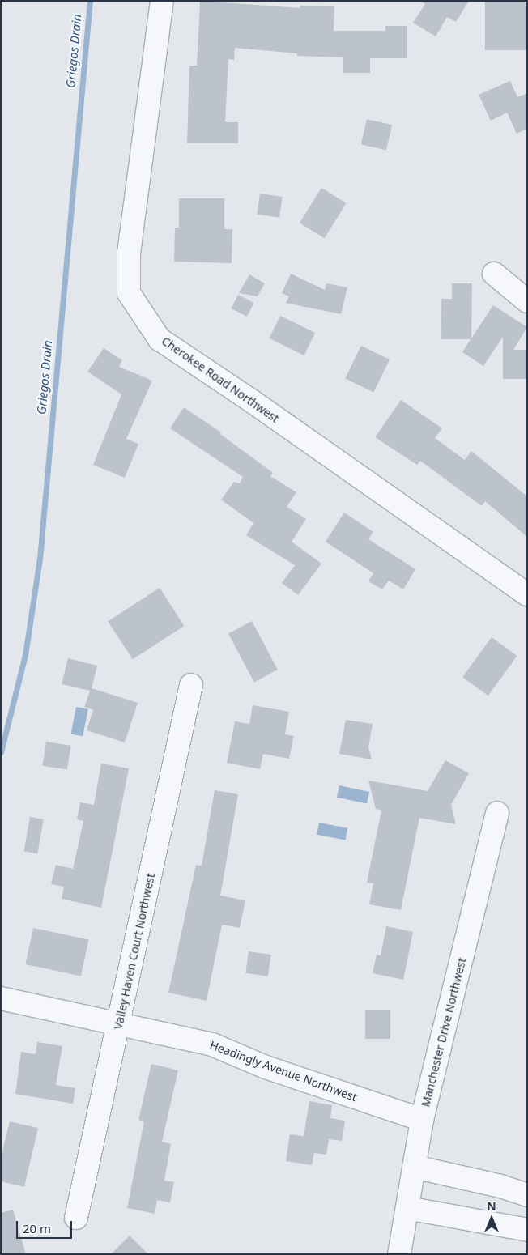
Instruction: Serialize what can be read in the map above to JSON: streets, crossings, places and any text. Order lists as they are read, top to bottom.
{
  "streets": {
    "street": [
      "Cherokee Road Northwest",
      "Valley Haven Court Northwest",
      "Manchester Drive Northwest",
      "Headingly Avenue Northwest"
    ]
  },
  "crossings": [
    ["Valley Haven Court Northwest", "Headingly Avenue Northwest"],
    ["Manchester Drive Northwest", "Headingly Avenue Northwest"]
  ],
  "water": ["Griegos Drain"],
  "scale_bar": "20 m",
  "north": "top"
}
